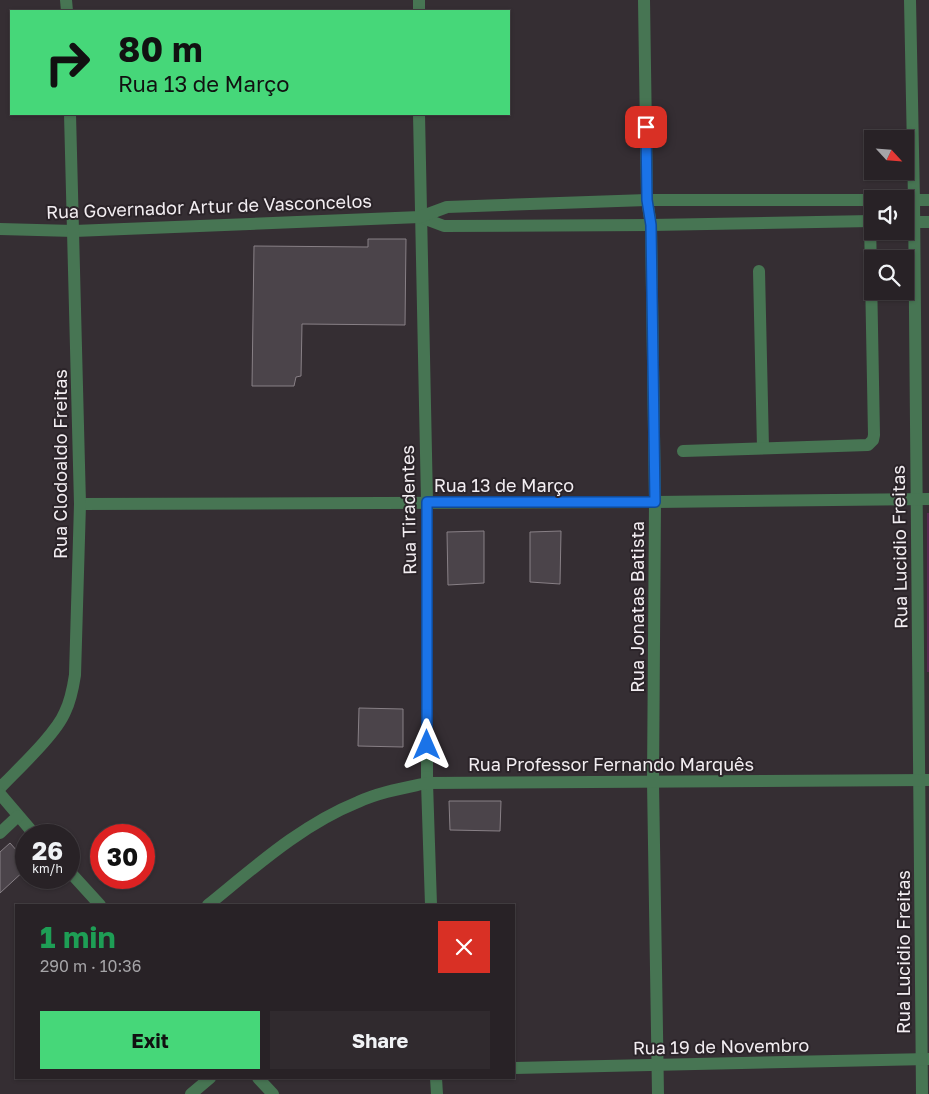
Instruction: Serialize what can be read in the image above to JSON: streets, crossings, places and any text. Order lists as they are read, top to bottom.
{
  "streets": {
    "street": [
      "Rua Governador Artur de Vasconcelos",
      "Rua Clodoaldo Freitas",
      "Rua 13 de Março",
      "Rua Tiradentes",
      "Rua Lucidio Freitas",
      "Rua Jonatas Batista",
      "Rua Professor Fernando Marquês",
      "Rua 19 de Novembro"
    ]
  },
  "crossings": [
    ["Rua Governador Artur de Vasconcelos", "Rua Clodoaldo Freitas"],
    ["Rua Governador Artur de Vasconcelos", "Rua Tiradentes"],
    ["Rua Governador Artur de Vasconcelos", "Rua Jonatas Batista"],
    ["Rua Clodoaldo Freitas", "Rua 13 de Março"],
    ["Rua 13 de Março", "Rua Tiradentes"],
    ["Rua 13 de Março", "Rua Lucidio Freitas"],
    ["Rua 13 de Março", "Rua Jonatas Batista"],
    ["Rua Tiradentes", "Rua Professor Fernando Marquês"],
    ["Rua Lucidio Freitas", "Rua Professor Fernando Marquês"],
    ["Rua Lucidio Freitas", "Rua 19 de Novembro"],
    ["Rua Jonatas Batista", "Rua Professor Fernando Marquês"],
    ["Rua Jonatas Batista", "Rua 19 de Novembro"]
  ],
  "north": "bottom right",
  "page": {
    "turn": ["80 m", "Rua 13 de Março"],
    "speed": "26 km/h",
    "limit": "30",
    "heading": ["1 min", "290 m · 10:36"],
    "buttons": ["Exit", "Share"]
  }
}
